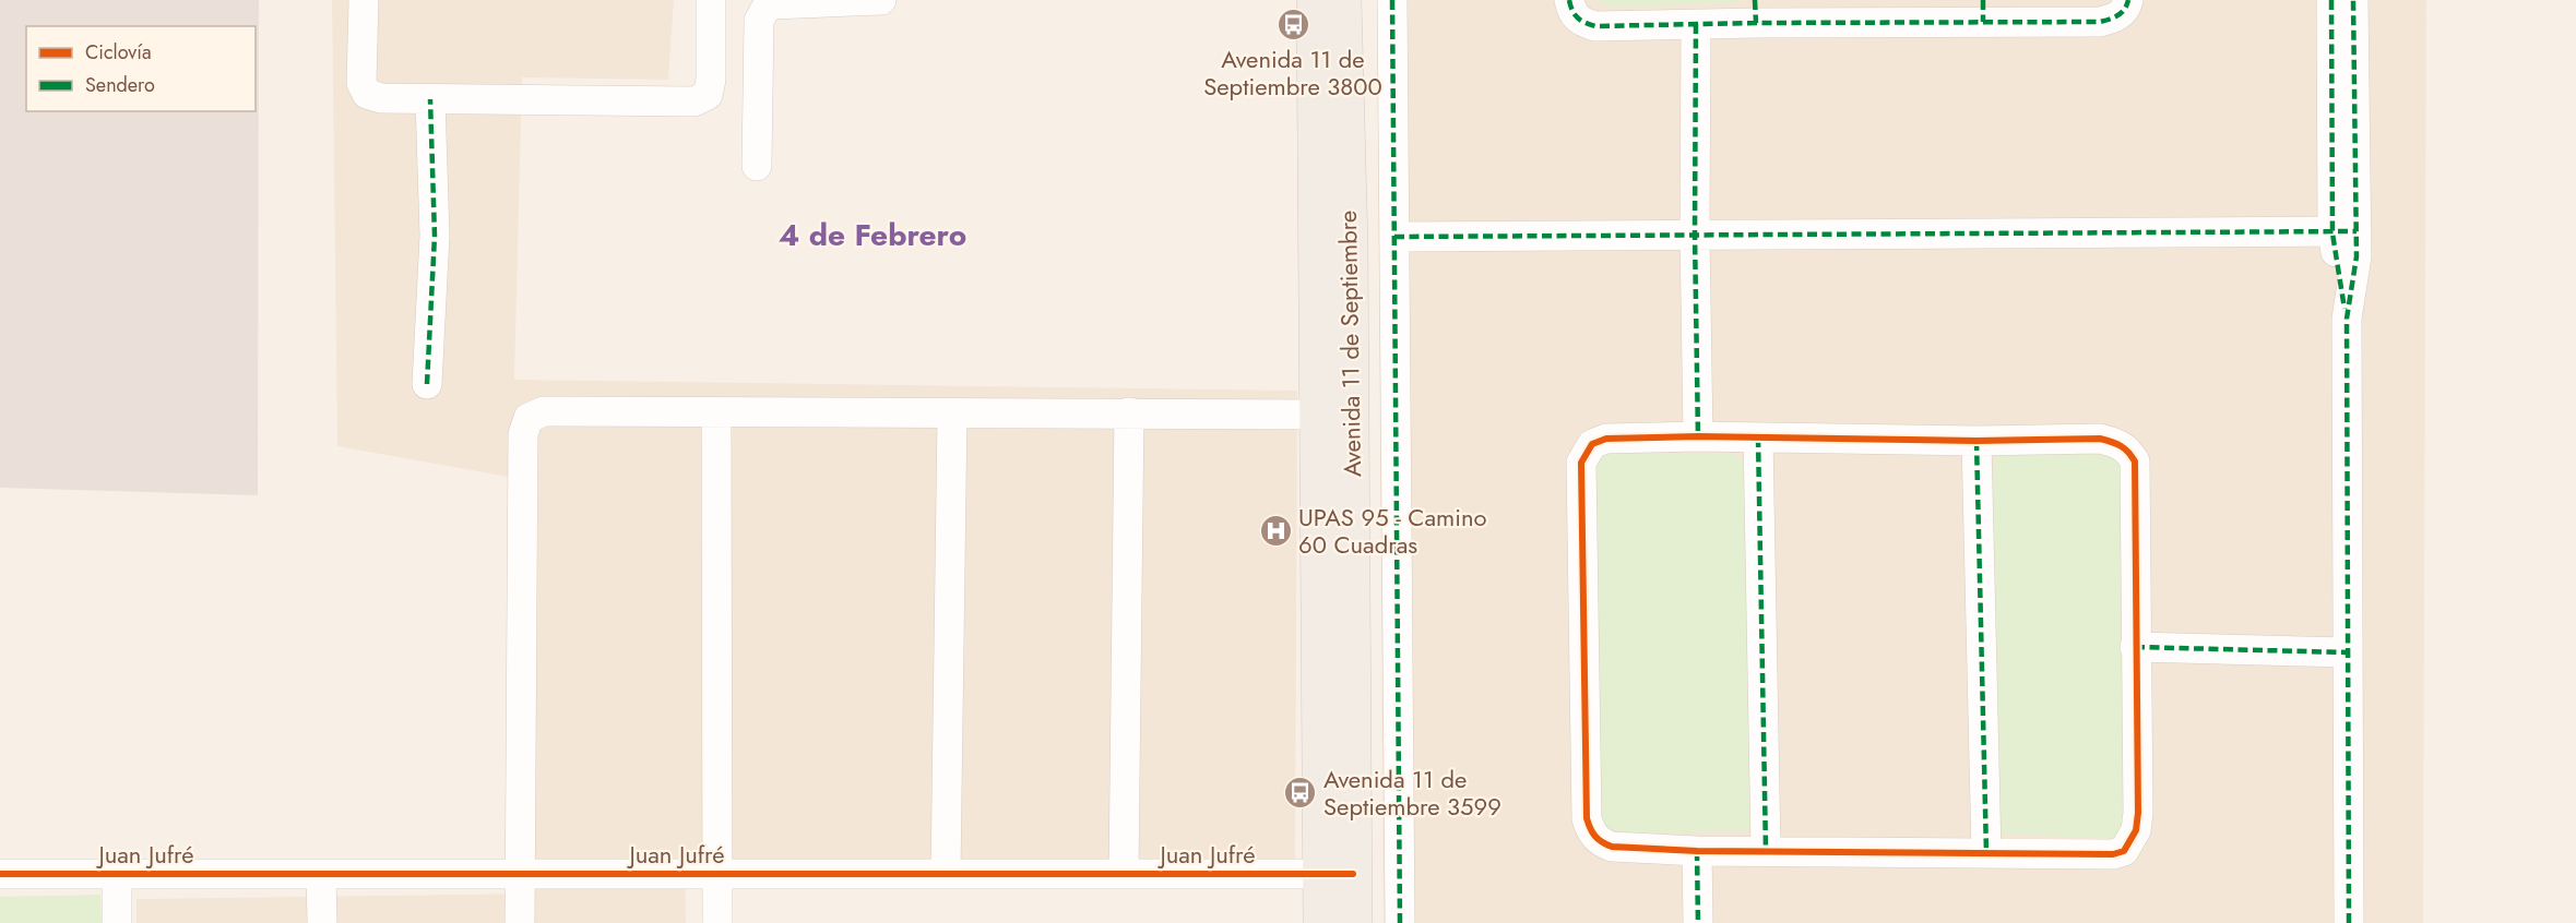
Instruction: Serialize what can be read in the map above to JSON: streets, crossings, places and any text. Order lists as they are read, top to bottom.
{
  "streets": {
    "main road": ["Avenida 11 de Septiembre"],
    "street": ["Juan Jufré"]
  },
  "crossings": [
    ["Avenida 11 de Septiembre", "Juan Jufré"]
  ],
  "districts": ["4 de Febrero"],
  "places": {
    "bus stop": ["Avenida 11 de Septiembre 3800", "Avenida 11 de Septiembre 3599"],
    "hospital": ["UPAS 95 - Camino 60 Cuadras"]
  },
  "legend": ["Ciclovía", "Sendero"]
}
